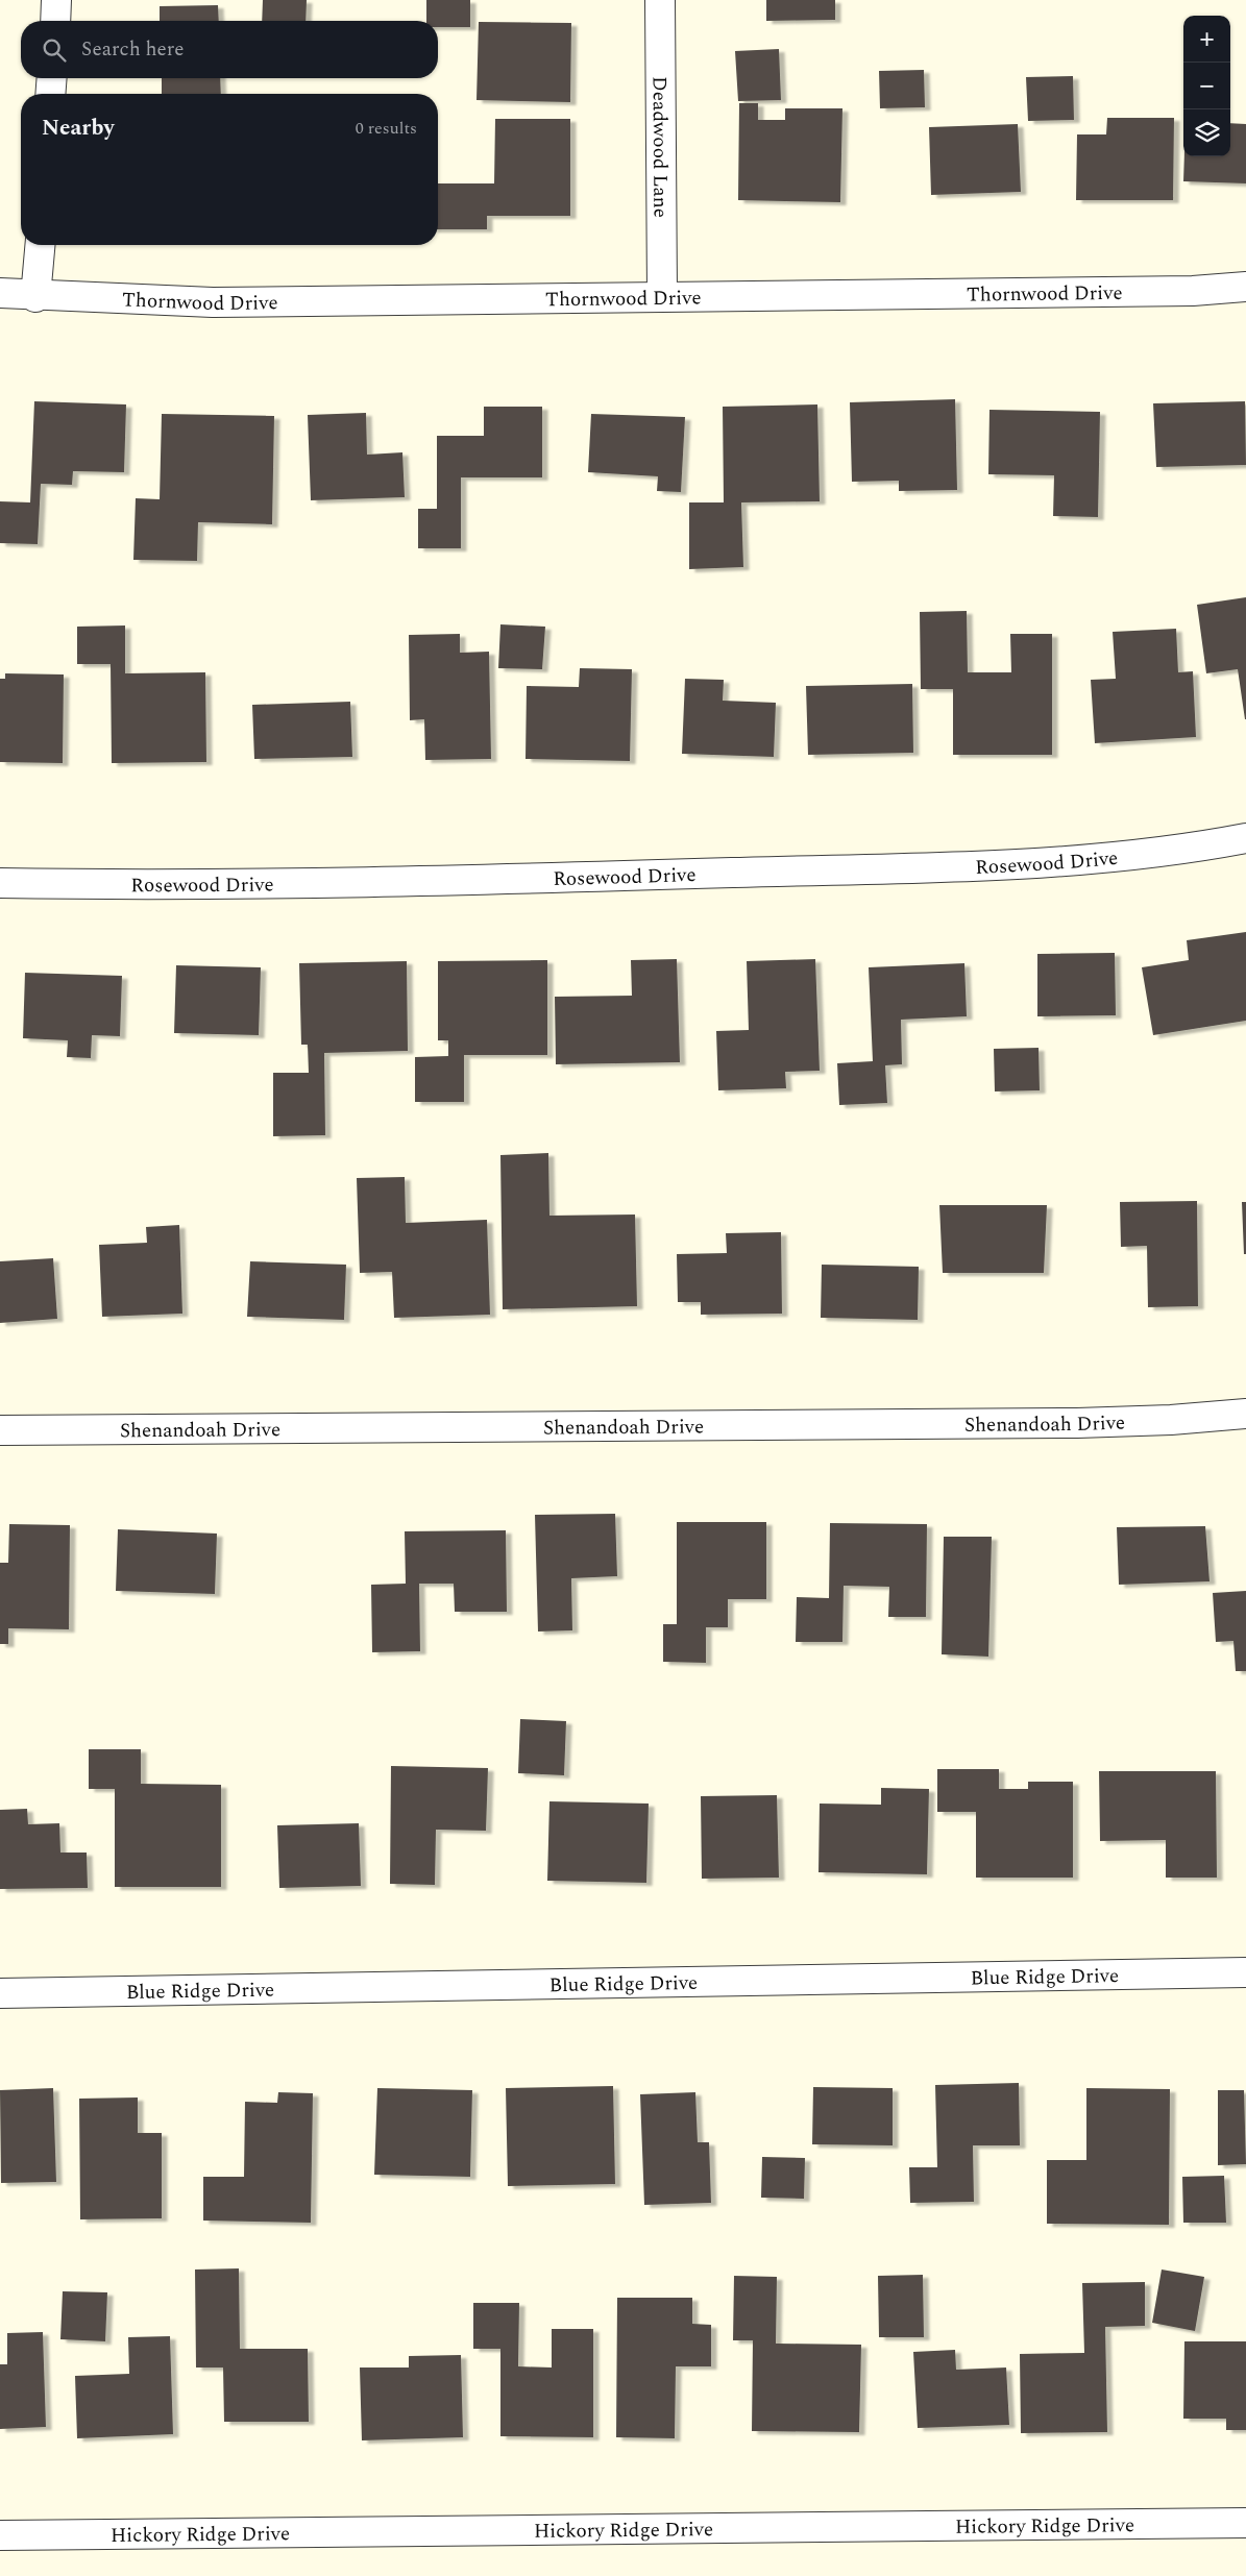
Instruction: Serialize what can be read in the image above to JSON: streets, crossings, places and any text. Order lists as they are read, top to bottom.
{
  "streets": {
    "street": [
      "Deadwood Lane",
      "Thornwood Drive",
      "Rosewood Drive",
      "Shenandoah Drive",
      "Blue Ridge Drive",
      "Hickory Ridge Drive"
    ]
  },
  "crossings": [
    ["Deadwood Lane", "Thornwood Drive"]
  ],
  "page": {
    "map_buttons": ["+", "−"],
    "search": "Search here",
    "heading": ["Nearby", "0 results"]
  }
}
